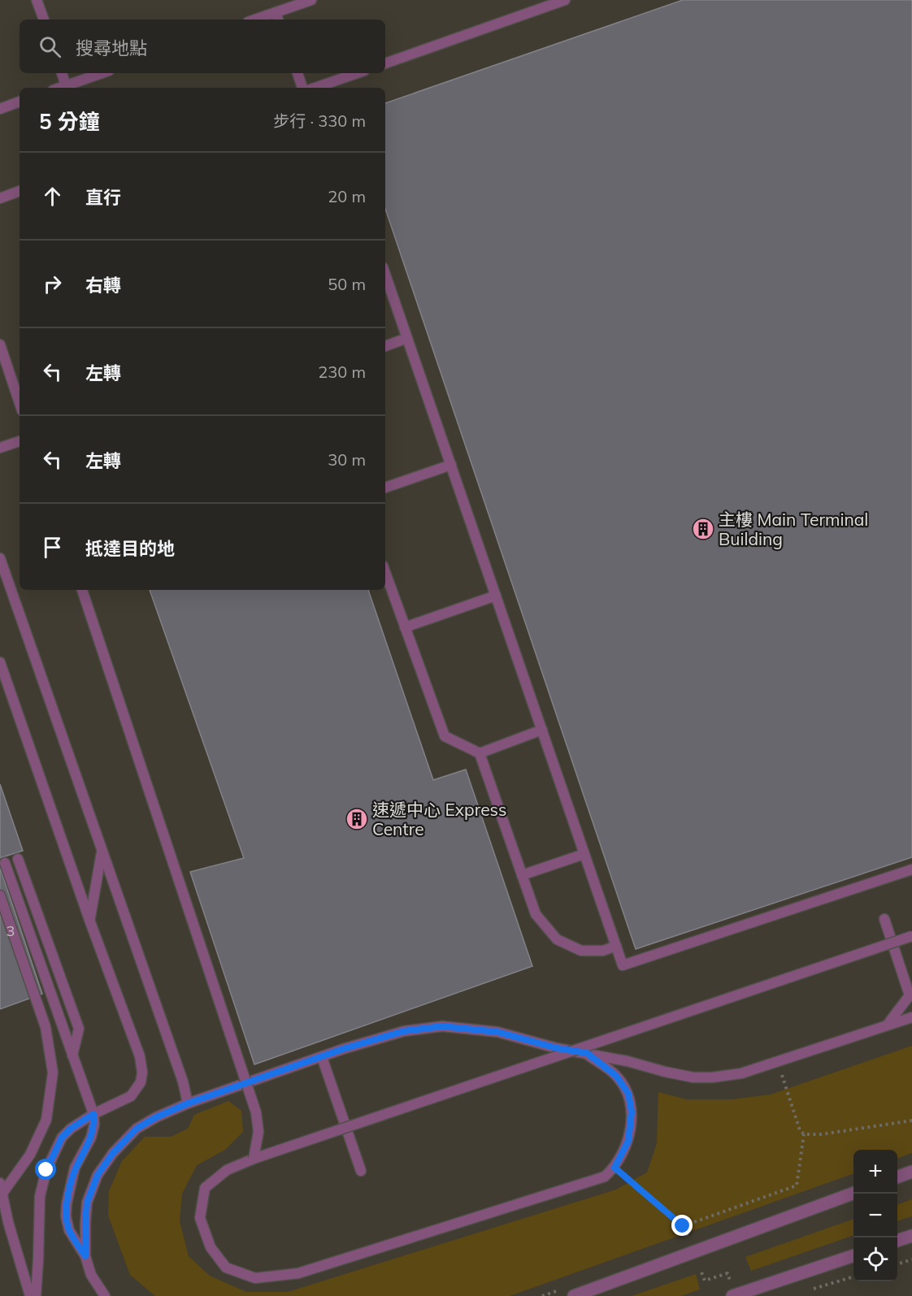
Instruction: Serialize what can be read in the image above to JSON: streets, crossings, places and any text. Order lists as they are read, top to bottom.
{
  "places": {
    "building": ["主樓 Main Terminal Building", "速遞中心 Express Centre"]
  },
  "house_numbers": ["3"],
  "page": {
    "search": "搜尋地點",
    "heading": ["5 分鐘", "步行 · 330 m"],
    "list": [
      ["直行", "20 m"],
      ["右轉", "50 m"],
      ["左轉", "230 m"],
      ["左轉", "30 m"],
      "抵達目的地"
    ],
    "map_buttons": ["+", "−"]
  }
}
